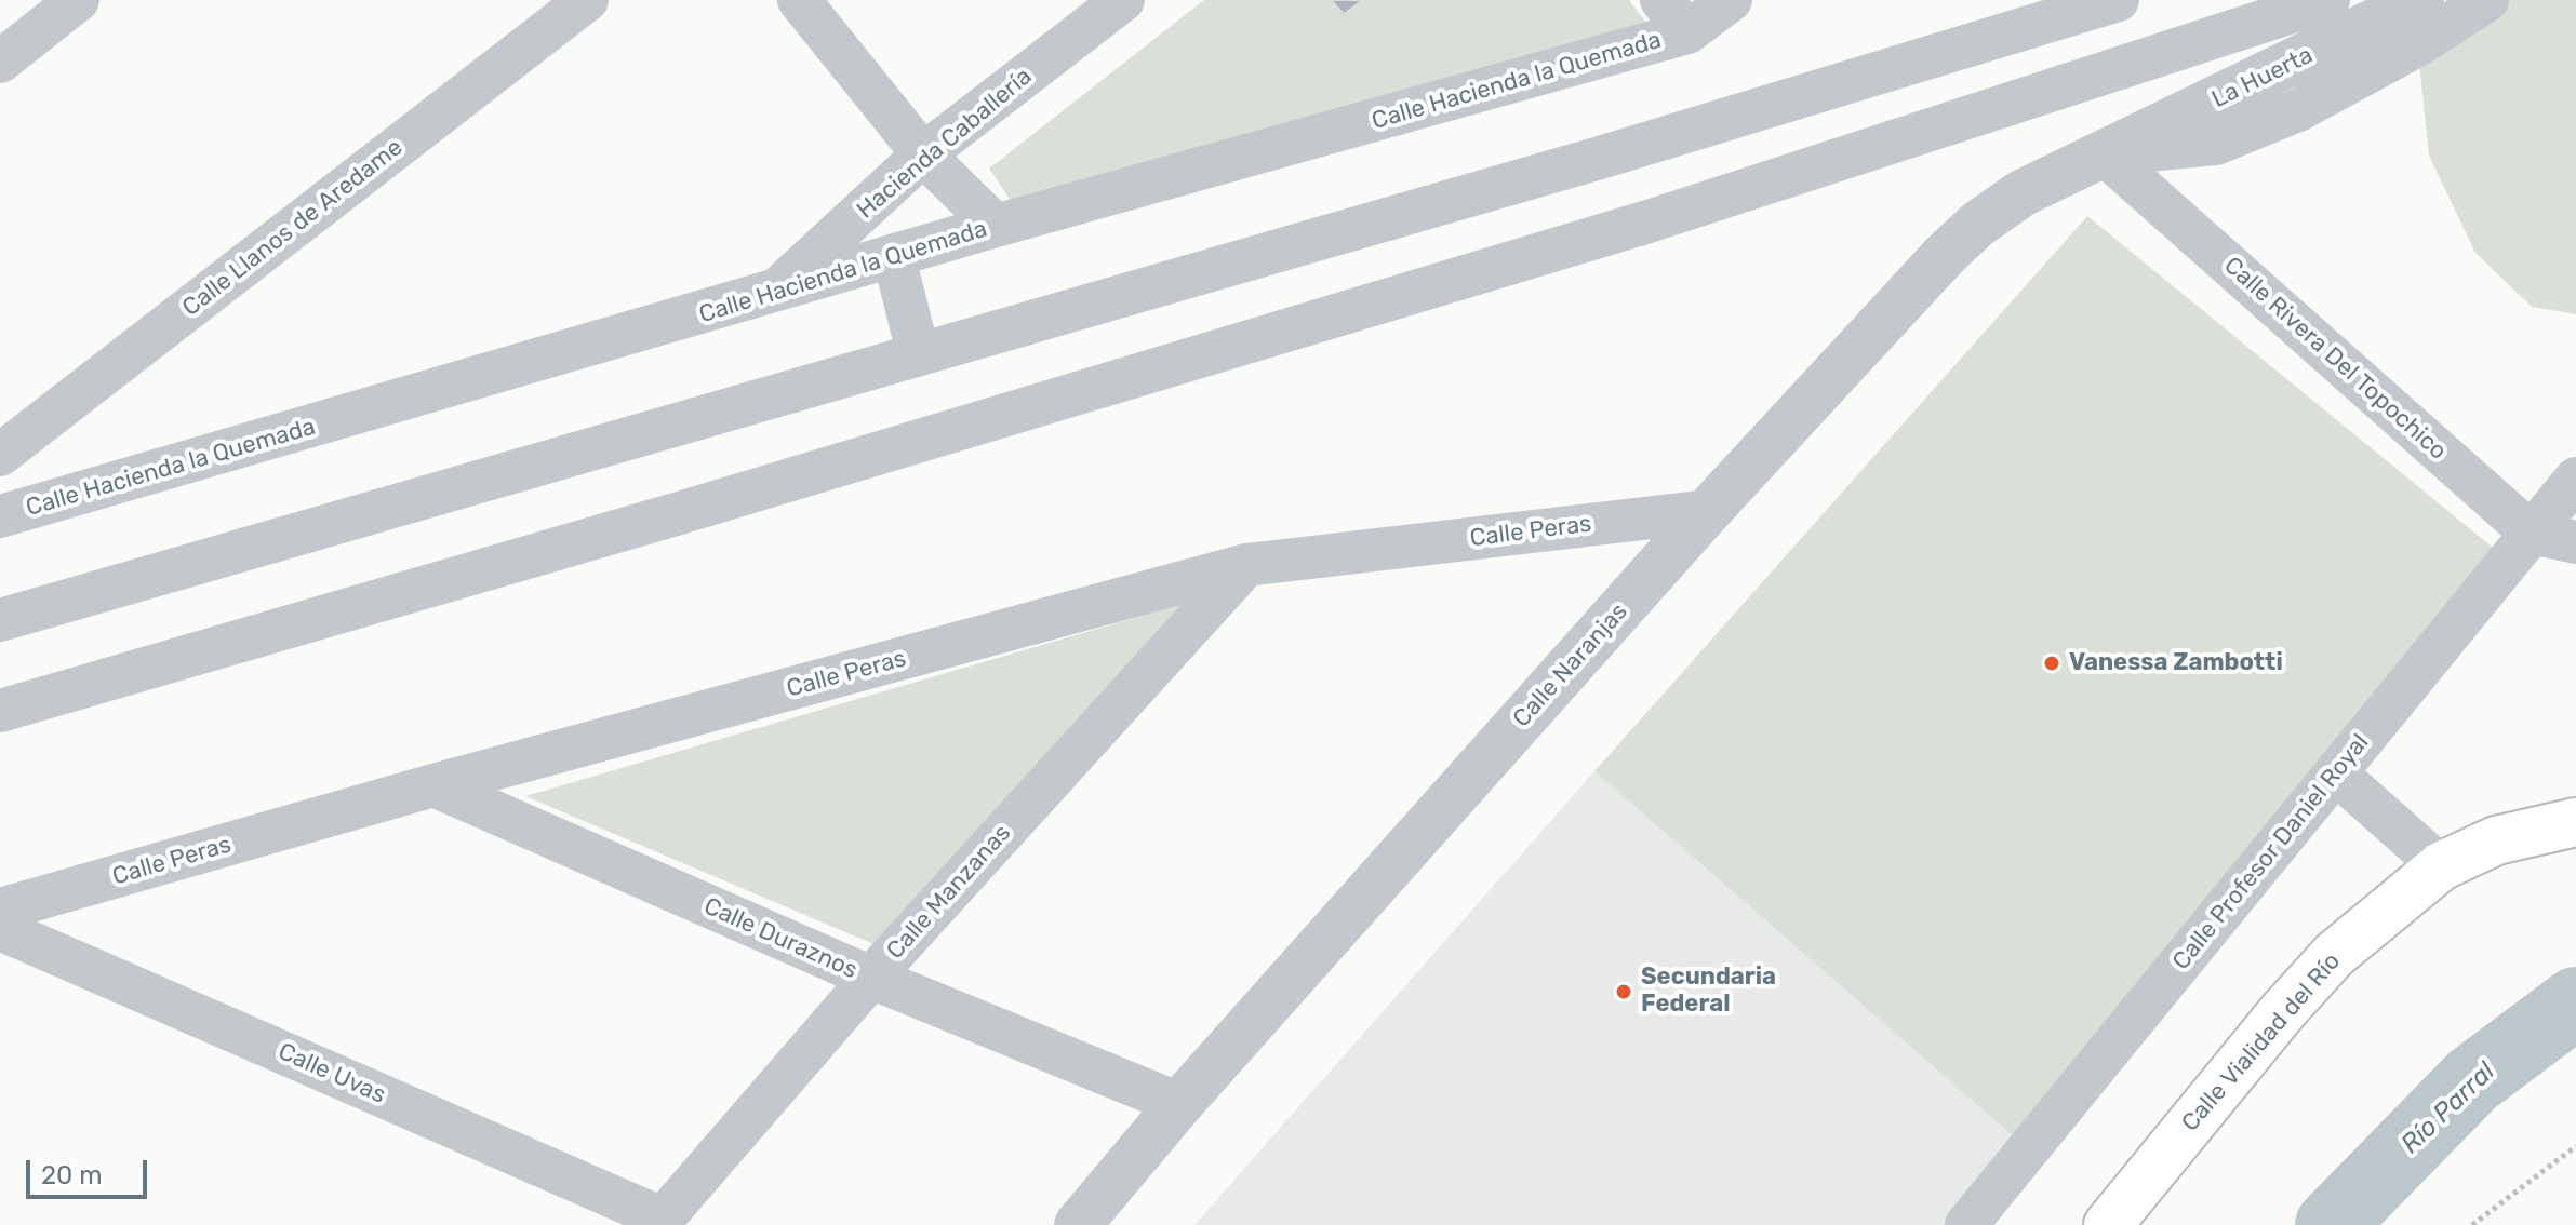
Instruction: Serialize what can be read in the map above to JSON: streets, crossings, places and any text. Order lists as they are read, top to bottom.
{
  "streets": {
    "main road": ["Calle Vialidad del Río"],
    "street": [
      "La Huerta",
      "Calle Hacienda la Quemada",
      "Hacienda Caballería",
      "Calle Llanos de Aredame",
      "Calle Rivera Del Topochico",
      "Calle Peras",
      "Calle Naranjas",
      "Calle Profesor Daniel Royal",
      "Calle Manzanas",
      "Calle Duraznos",
      "Calle Uvas"
    ]
  },
  "crossings": [
    ["La Huerta", "Calle Rivera Del Topochico"],
    ["La Huerta", "Calle Naranjas"],
    ["Calle Hacienda la Quemada", "Hacienda Caballería"],
    ["Calle Rivera Del Topochico", "Calle Naranjas"],
    ["Calle Rivera Del Topochico", "Calle Profesor Daniel Royal"],
    ["Calle Peras", "Calle Naranjas"],
    ["Calle Peras", "Calle Manzanas"],
    ["Calle Peras", "Calle Duraznos"],
    ["Calle Naranjas", "Calle Duraznos"],
    ["Calle Manzanas", "Calle Duraznos"],
    ["Calle Manzanas", "Calle Uvas"]
  ],
  "water": ["Río Parral"],
  "places": ["Vanessa Zambotti", "Secundaria Federal"],
  "scale_bar": "20 m"
}
